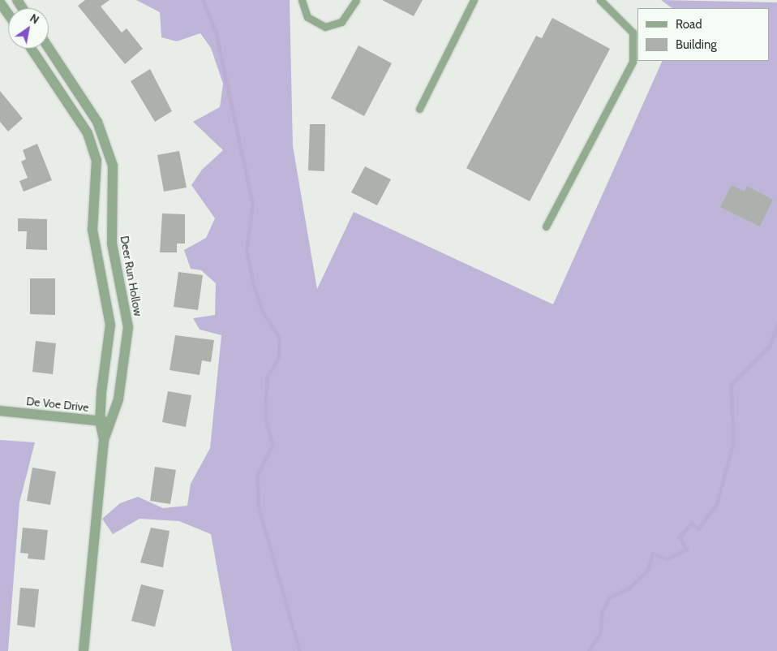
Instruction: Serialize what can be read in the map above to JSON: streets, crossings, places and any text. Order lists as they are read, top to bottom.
{
  "streets": {
    "street": ["Deer Run Hollow", "De Voe Drive"]
  },
  "crossings": [
    ["Deer Run Hollow", "De Voe Drive"]
  ],
  "legend": ["Road", "Building"],
  "north": "top right"
}
